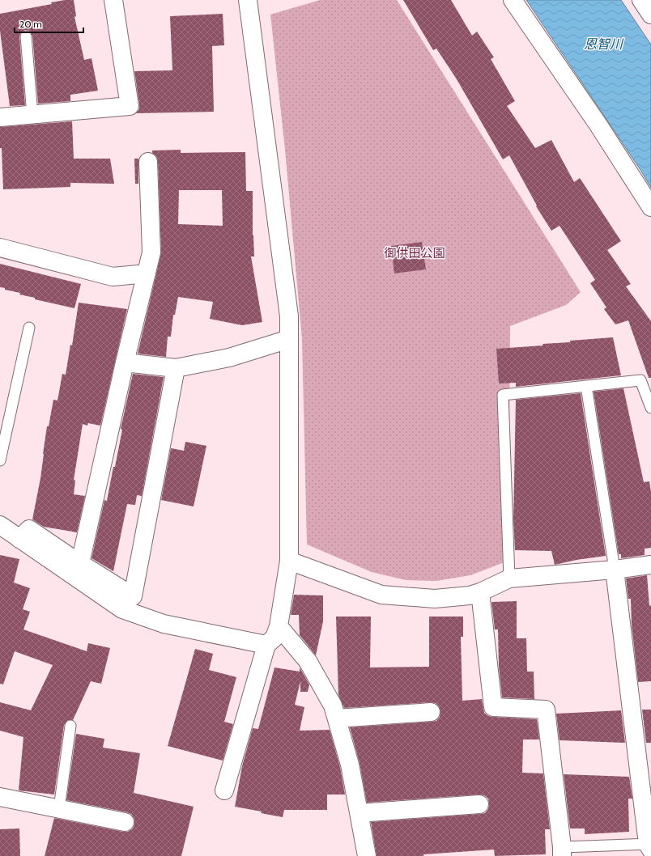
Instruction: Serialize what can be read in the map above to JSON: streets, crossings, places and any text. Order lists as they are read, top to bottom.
{
  "water": ["恩智川"],
  "parks": ["御供田公園"],
  "scale_bar": "20 m"
}
